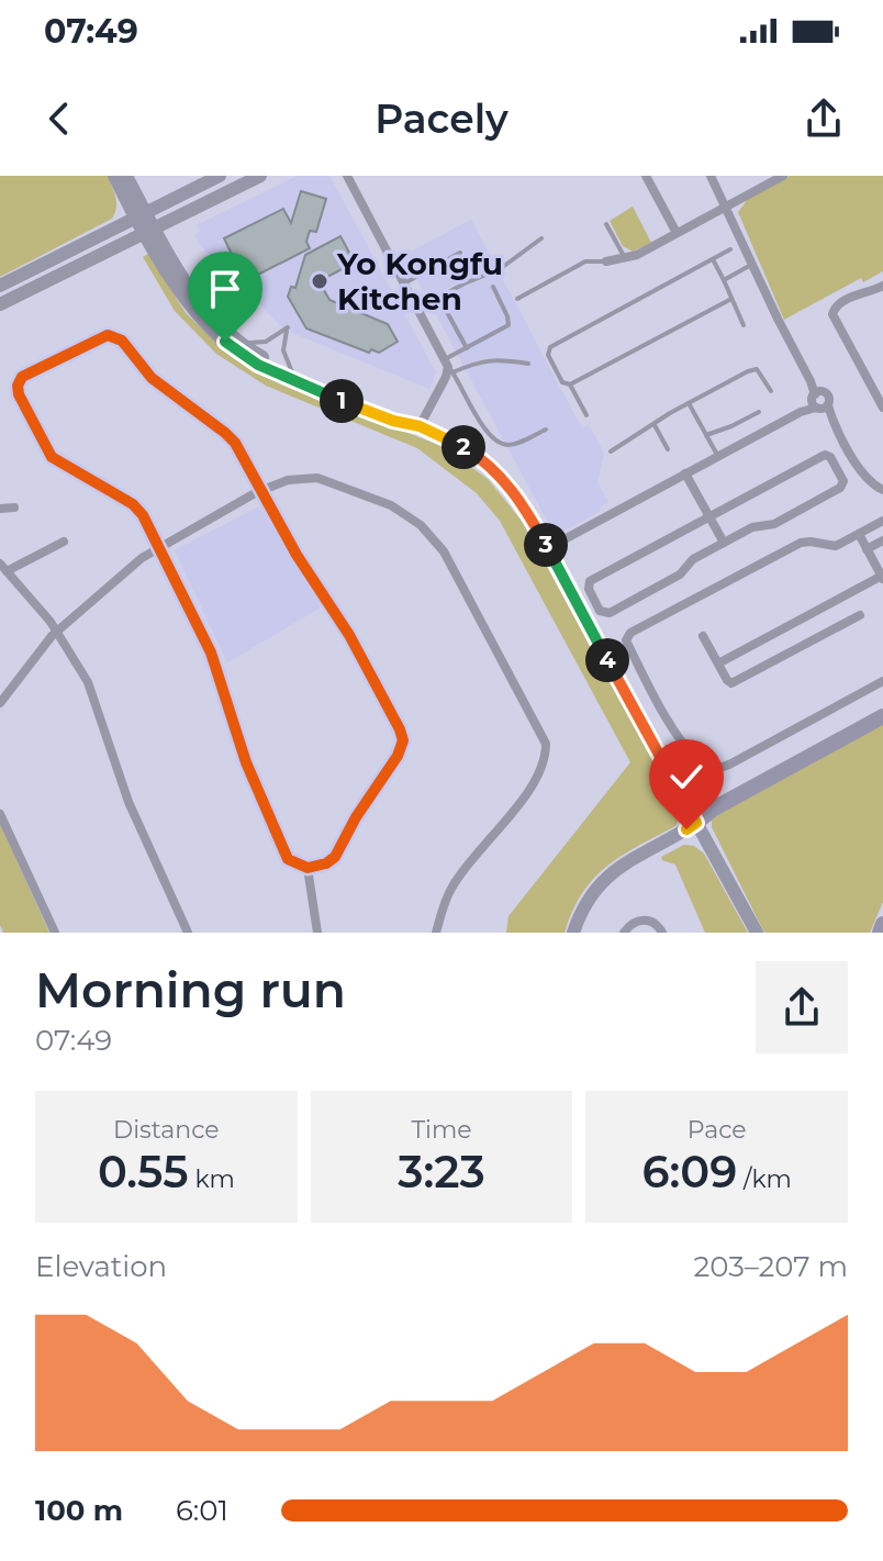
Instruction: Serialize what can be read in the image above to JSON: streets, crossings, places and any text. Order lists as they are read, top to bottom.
{
  "places": ["Yo Kongfu Kitchen"],
  "page": {
    "status": "07:49",
    "header": "Pacely",
    "pins": [
      "1",
      "2",
      "3",
      "4"
    ],
    "heading": ["Morning run", "07:49"],
    "stats": [
      ["Distance", "0.55 km"],
      ["Time", "3:23"],
      ["Pace", "6:09 /km"]
    ],
    "chart": ["Elevation", "203–207 m"],
    "list": [
      {
        "name": "100 m",
        "note": "6:01"
      }
    ]
  }
}
